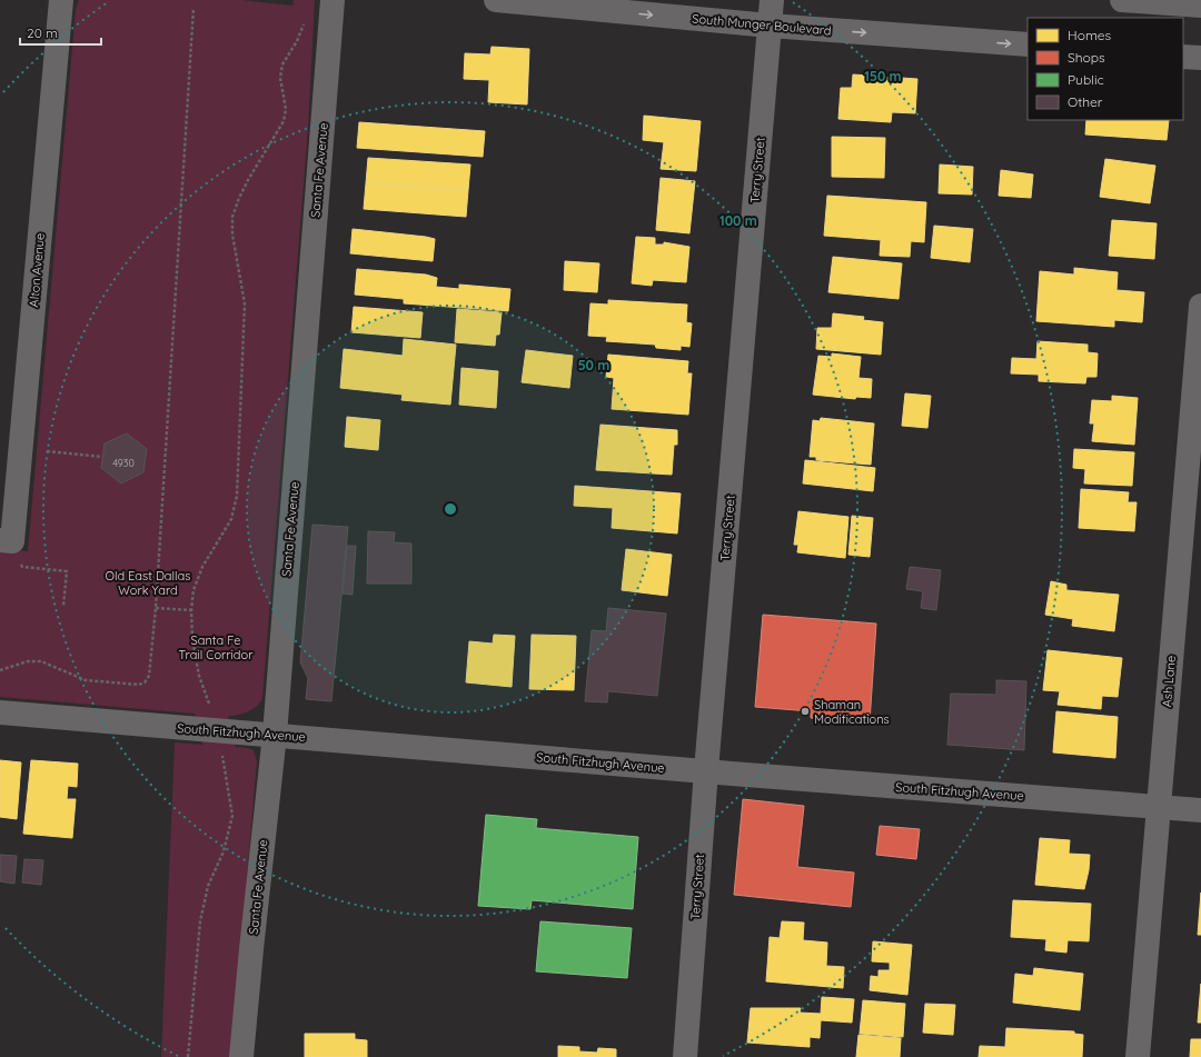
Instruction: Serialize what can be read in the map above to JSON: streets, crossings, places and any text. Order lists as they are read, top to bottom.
{
  "streets": {
    "street": [
      "South Munger Boulevard",
      "Santa Fe Avenue",
      "Terry Street",
      "Alton Avenue",
      "Ash Lane",
      "South Fitzhugh Avenue"
    ]
  },
  "crossings": [
    ["South Munger Boulevard", "Terry Street"],
    ["Santa Fe Avenue", "South Fitzhugh Avenue"],
    ["Terry Street", "South Fitzhugh Avenue"],
    ["Ash Lane", "South Fitzhugh Avenue"]
  ],
  "one_way": ["South Munger Boulevard"],
  "parks": ["Old East Dallas Work Yard", "Santa Fe Trail Corridor"],
  "places": ["Shaman Modifications"],
  "house_numbers": ["4930"],
  "legend": [
    "Homes",
    "Shops",
    "Public",
    "Other"
  ],
  "scale_bar": "20 m",
  "rings": ["150 m", "100 m", "50 m"]
}
